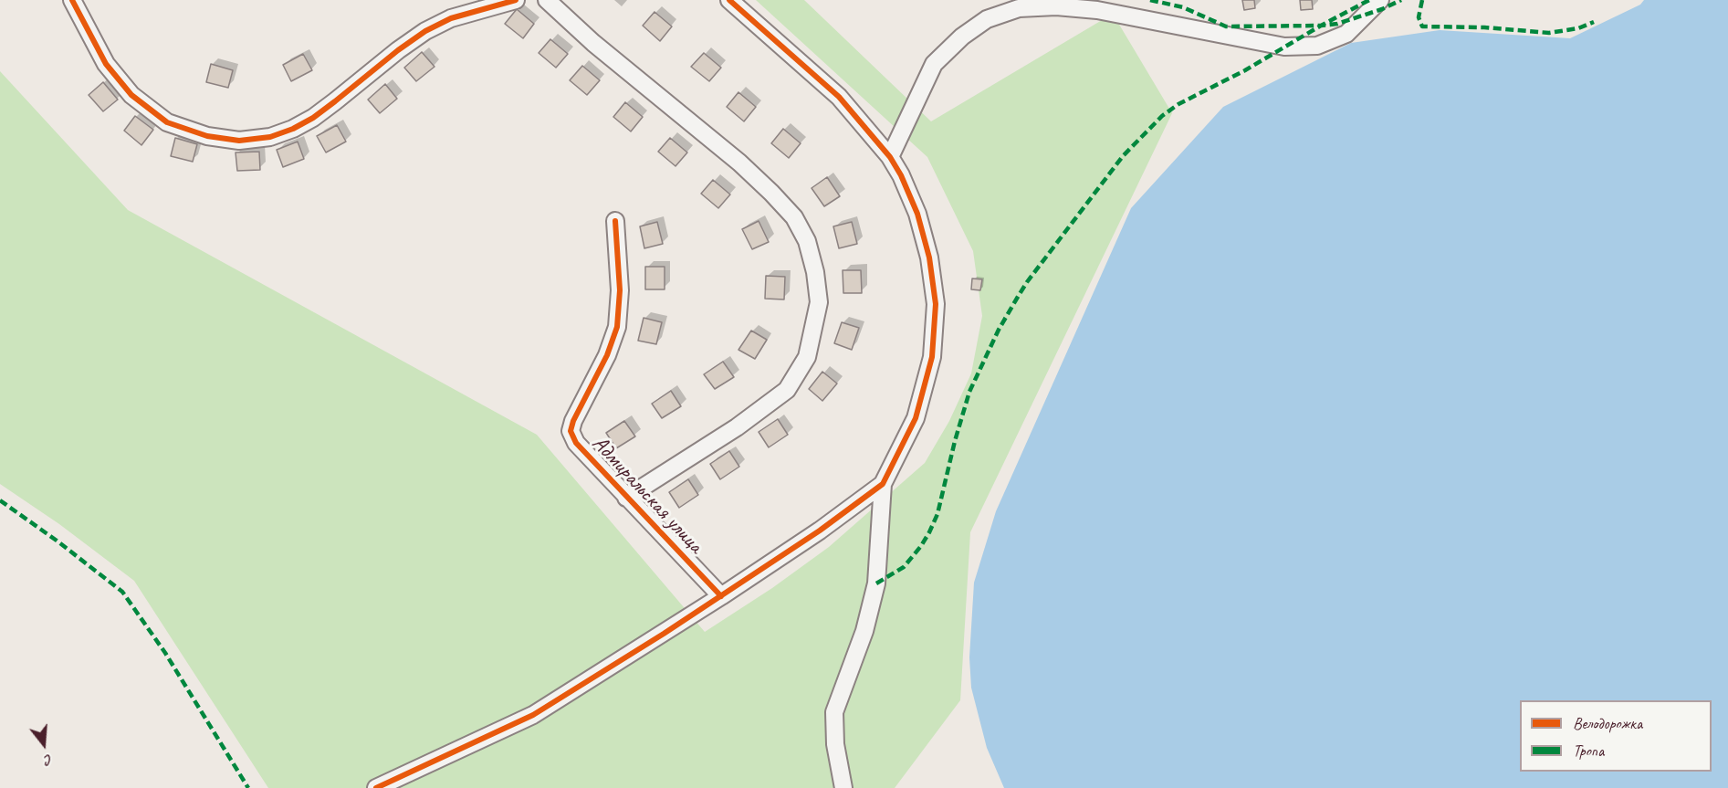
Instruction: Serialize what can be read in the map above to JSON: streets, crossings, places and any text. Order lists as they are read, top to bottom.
{
  "streets": {
    "street": ["Адмиральская улица"]
  },
  "legend": ["Велодорожка", "Тропа"],
  "north": "bottom"
}
